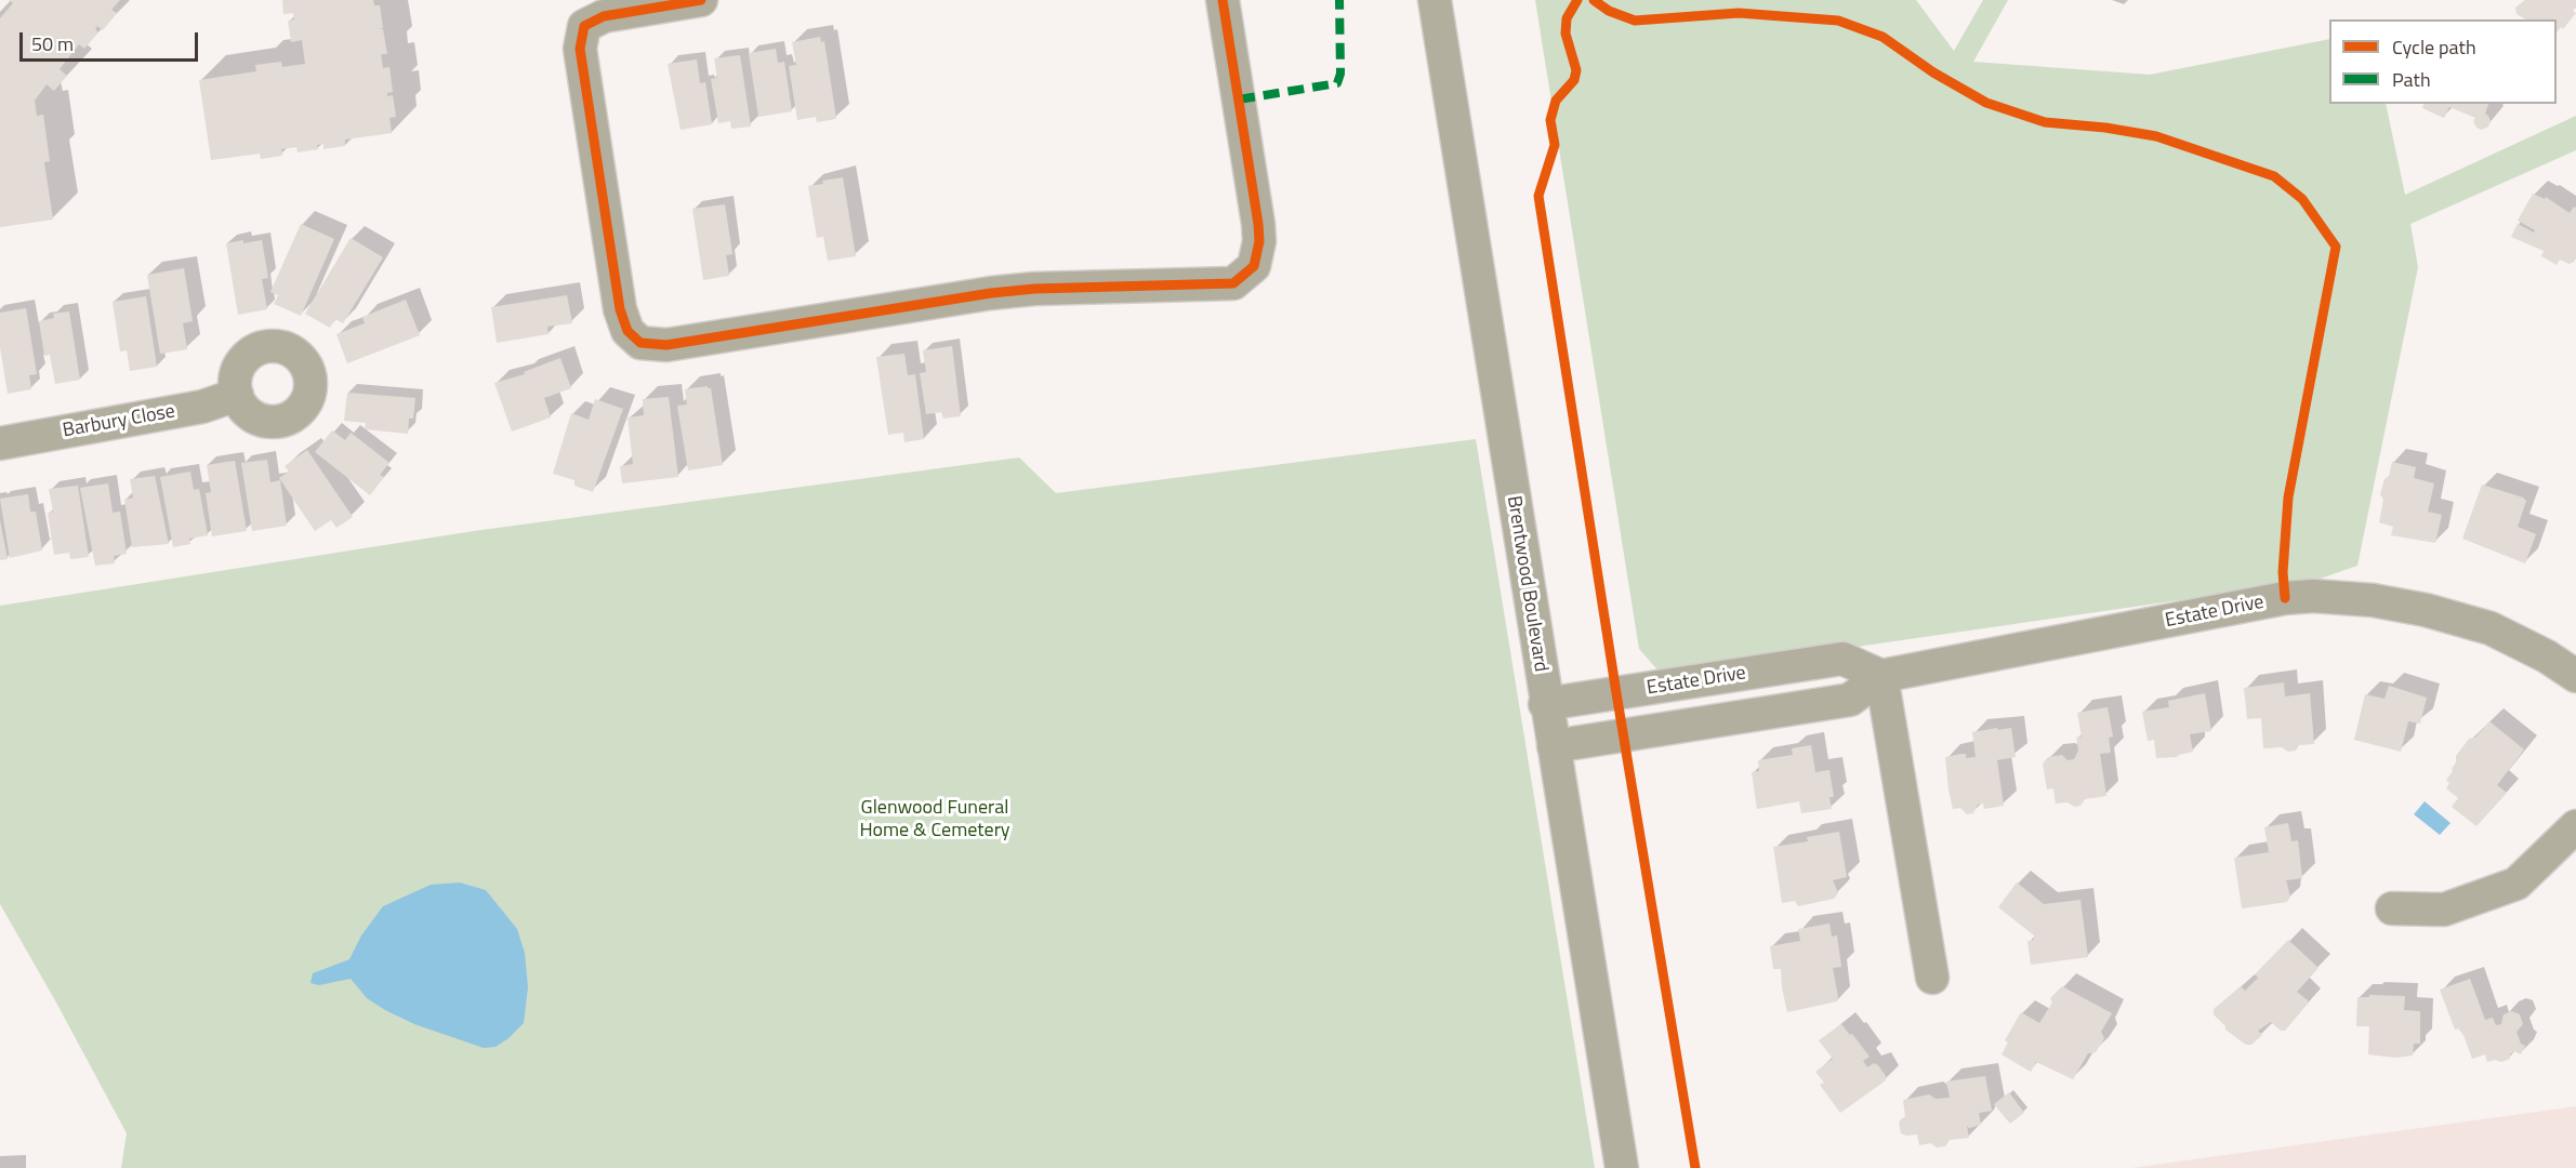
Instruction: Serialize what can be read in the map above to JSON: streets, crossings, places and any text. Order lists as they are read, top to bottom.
{
  "streets": {
    "street": ["Barbury Close", "Brentwood Boulevard", "Estate Drive"]
  },
  "crossings": [
    ["Brentwood Boulevard", "Estate Drive"]
  ],
  "parks": ["Glenwood Funeral Home & Cemetery"],
  "legend": ["Cycle path", "Path"],
  "scale_bar": "50 m"
}
